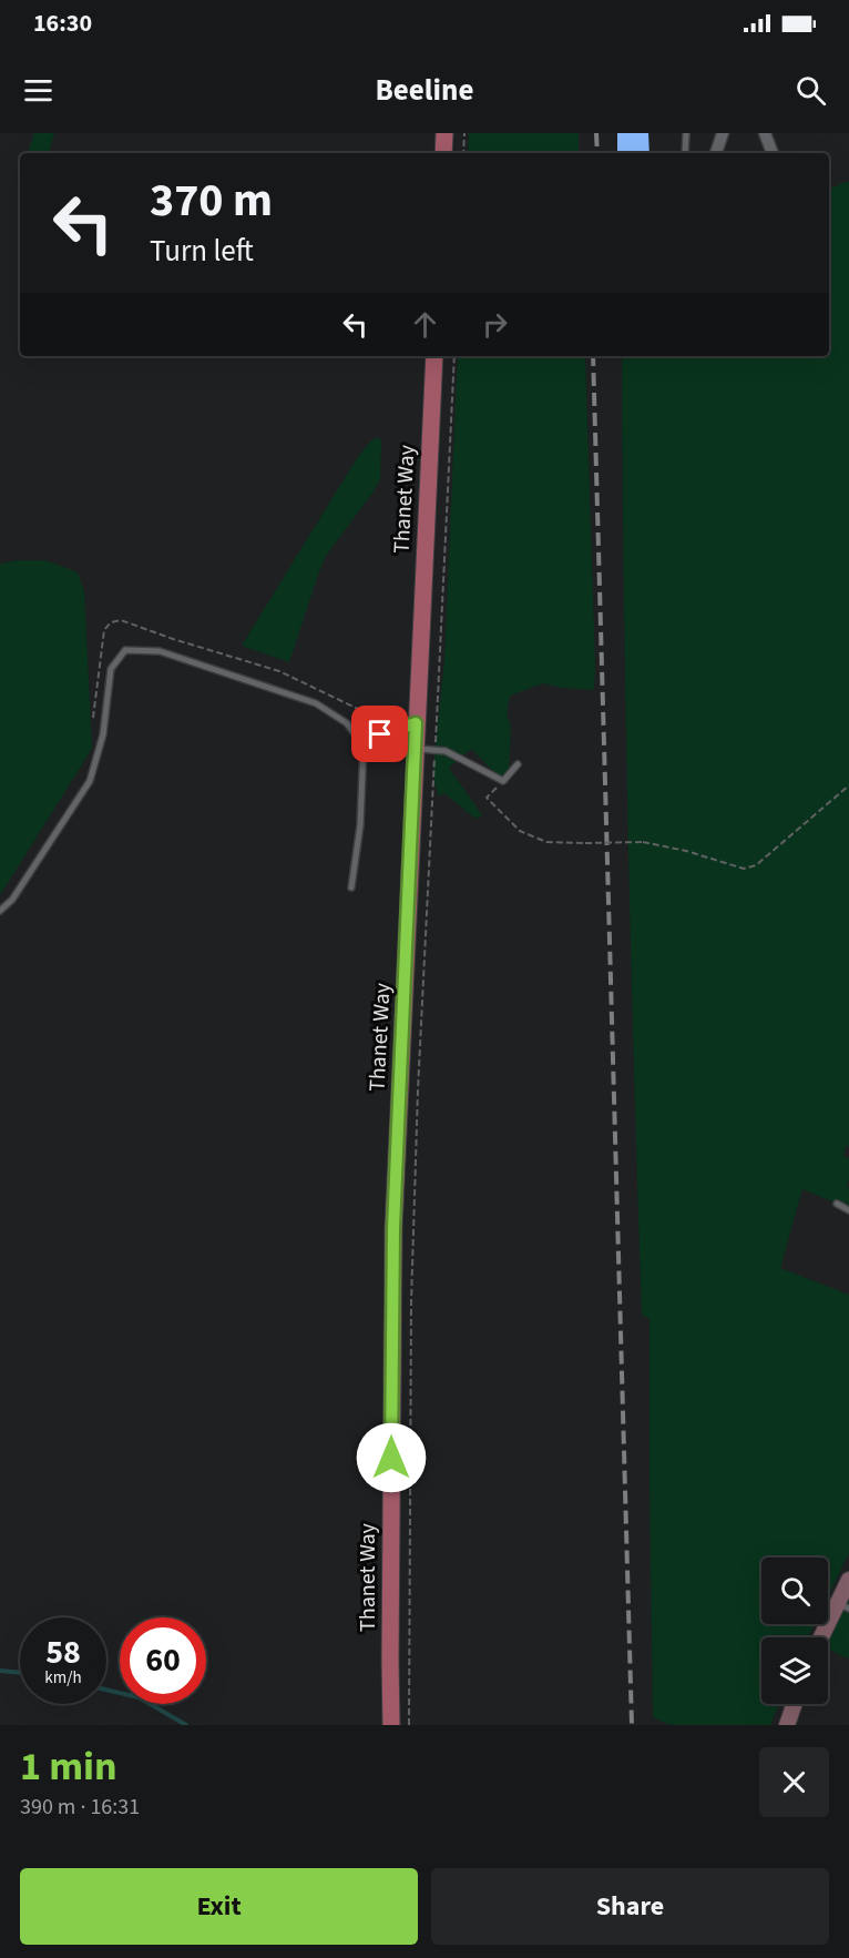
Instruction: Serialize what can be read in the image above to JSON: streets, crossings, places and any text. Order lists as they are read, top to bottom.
{
  "streets": {
    "main road": ["Thanet Way"]
  },
  "page": {
    "status": "16:30",
    "header": "Beeline",
    "turn": ["370 m", "Turn left"],
    "speed": "58 km/h",
    "limit": "60",
    "heading": ["1 min", "390 m · 16:31"],
    "buttons": ["Exit", "Share"]
  }
}
